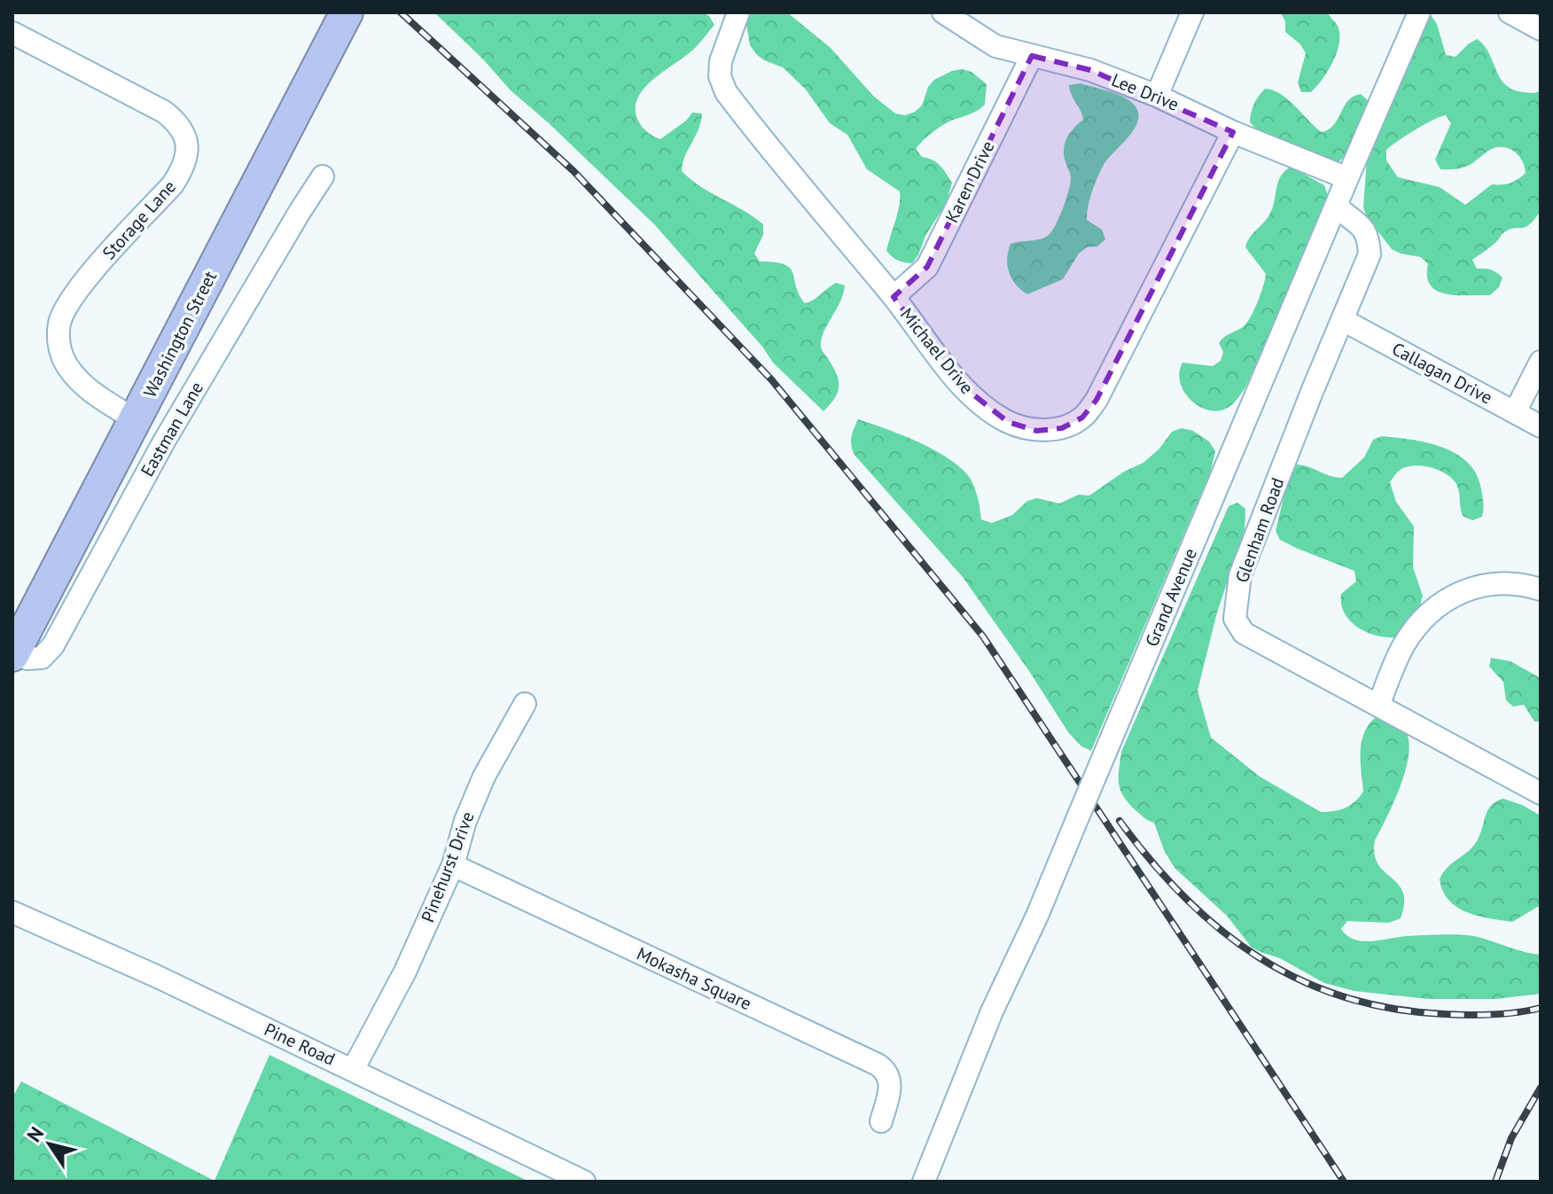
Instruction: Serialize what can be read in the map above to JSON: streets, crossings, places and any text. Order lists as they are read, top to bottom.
{
  "streets": {
    "highway": ["Washington Street"],
    "street": [
      "Lee Drive",
      "Karen Drive",
      "Storage Lane",
      "Michael Drive",
      "Callagan Drive",
      "Eastman Lane",
      "Glenham Road",
      "Grand Avenue",
      "Pinehurst Drive",
      "Mokasha Square",
      "Pine Road"
    ]
  },
  "crossings": [
    ["Lee Drive", "Karen Drive"],
    ["Lee Drive", "Michael Drive"],
    ["Lee Drive", "Grand Avenue"],
    ["Karen Drive", "Michael Drive"],
    ["Storage Lane", "Washington Street"],
    ["Washington Street", "Eastman Lane"],
    ["Callagan Drive", "Glenham Road"],
    ["Glenham Road", "Grand Avenue"],
    ["Pinehurst Drive", "Mokasha Square"],
    ["Pinehurst Drive", "Pine Road"]
  ],
  "north": "top left"
}
